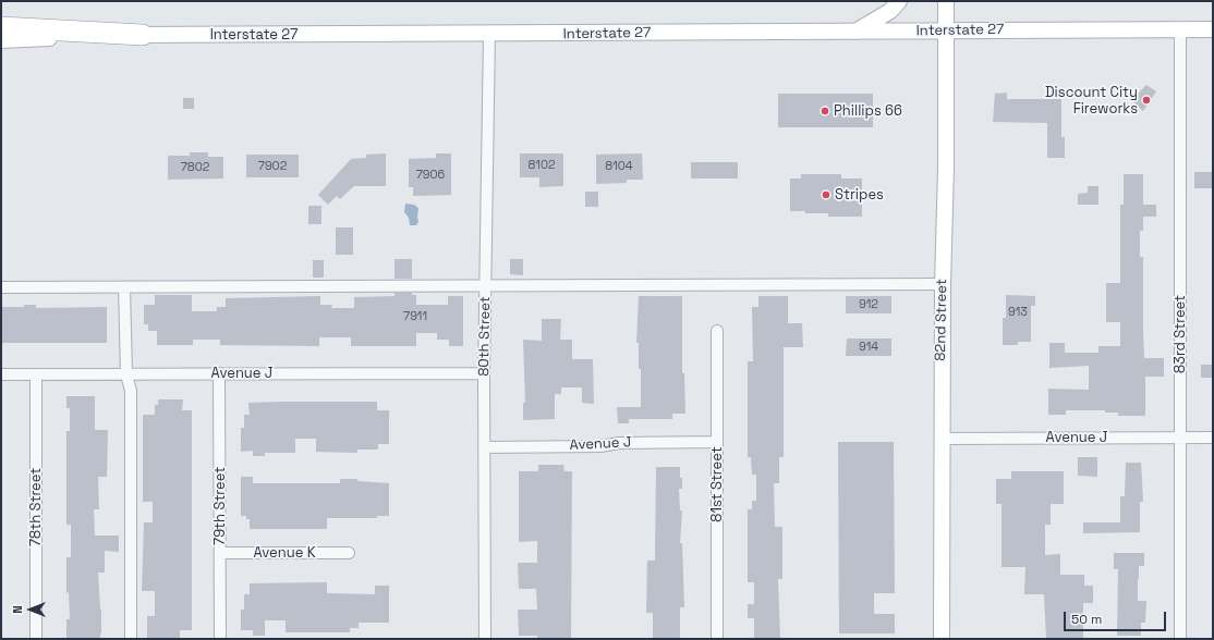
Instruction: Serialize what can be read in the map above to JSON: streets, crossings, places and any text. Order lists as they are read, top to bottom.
{
  "streets": {
    "main road": ["Interstate 27", "82nd Street"],
    "street": [
      "83rd Street",
      "80th Street",
      "Avenue J",
      "81st Street",
      "79th Street",
      "78th Street",
      "Avenue K"
    ]
  },
  "crossings": [
    ["Interstate 27", "82nd Street"],
    ["Interstate 27", "83rd Street"],
    ["Interstate 27", "80th Street"],
    ["82nd Street", "Avenue J"],
    ["83rd Street", "Avenue J"],
    ["80th Street", "Avenue J"],
    ["Avenue J", "81st Street"],
    ["Avenue J", "79th Street"],
    ["Avenue J", "78th Street"],
    ["79th Street", "Avenue K"]
  ],
  "places": ["Discount City Fireworks", "Phillips 66", "Stripes"],
  "house_numbers": [
    "8102",
    "7902",
    "8104",
    "7802",
    "7906",
    "912",
    "913",
    "7911",
    "914"
  ],
  "scale_bar": "50 m",
  "north": "left"
}
